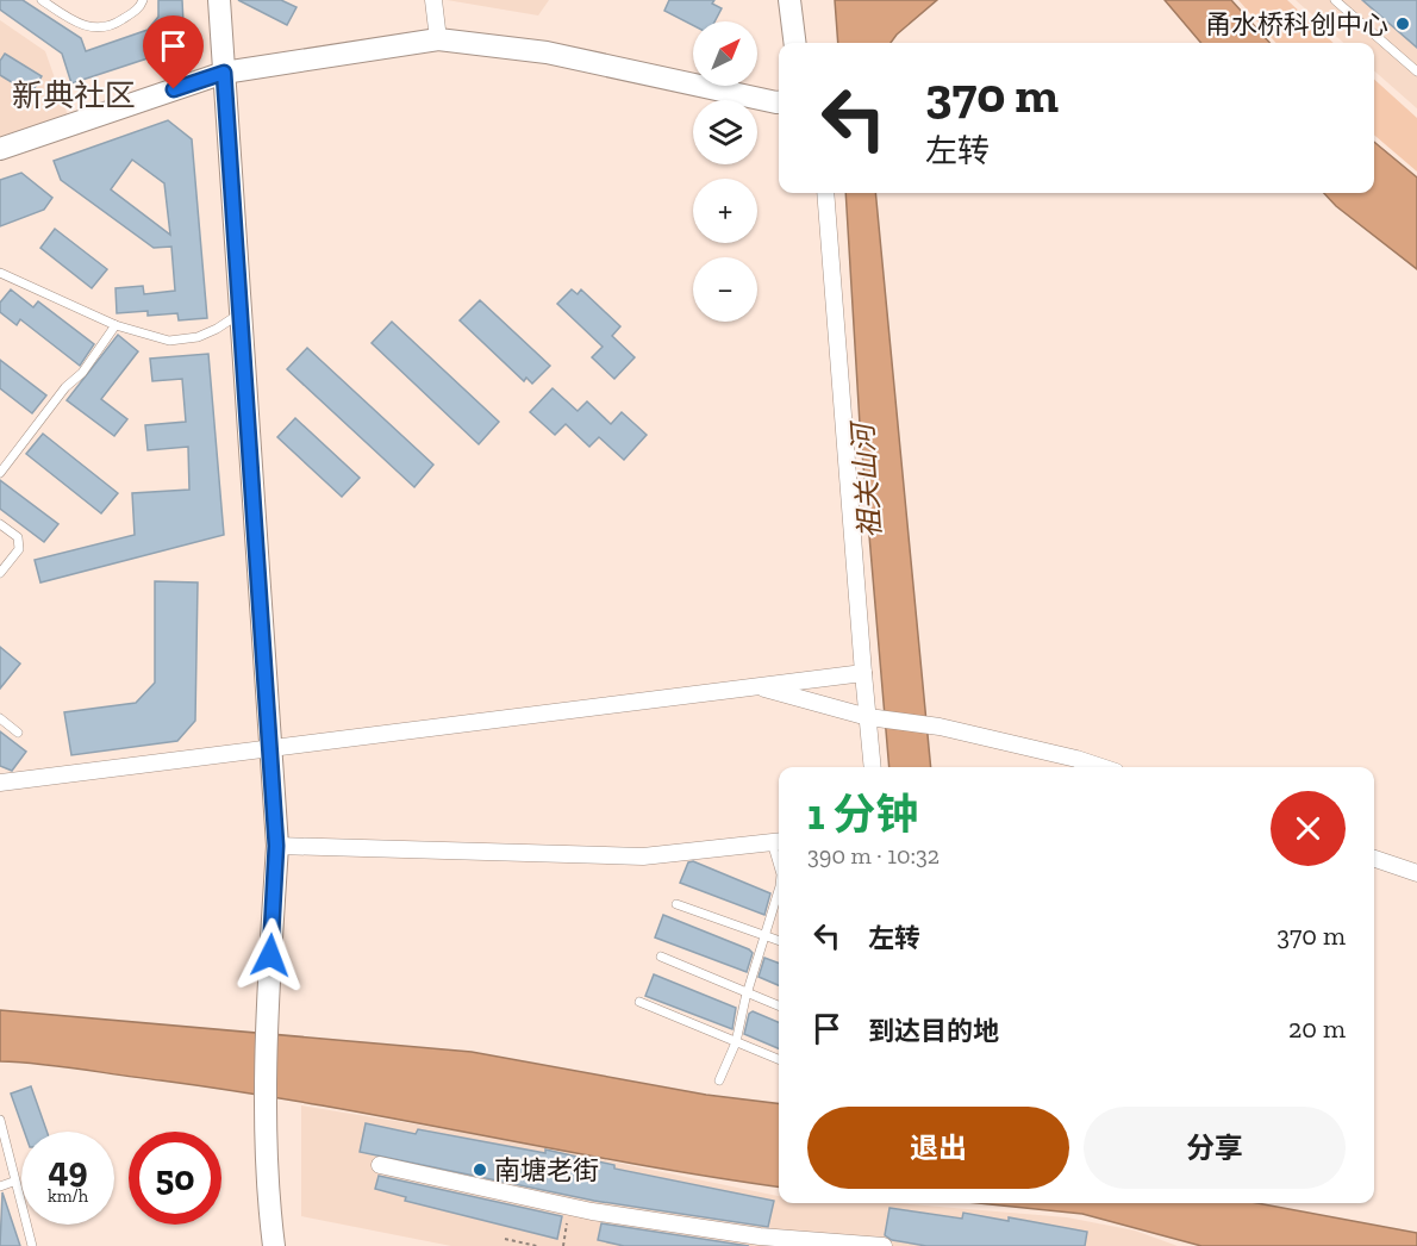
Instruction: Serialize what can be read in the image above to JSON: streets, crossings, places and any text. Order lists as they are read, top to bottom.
{
  "districts": ["新典社区"],
  "water": ["祖关山河"],
  "places": ["甬水桥科创中心", "南塘老街"],
  "north": "top right",
  "page": {
    "map_buttons": ["+", "−"],
    "turn": ["370 m", "左转"],
    "heading": ["1 分钟", "390 m · 10:32"],
    "list": [
      {
        "name": "左转",
        "value": "370 m"
      },
      {
        "name": "到达目的地",
        "value": "20 m"
      }
    ],
    "buttons": ["退出", "分享"],
    "speed": "49 km/h",
    "limit": "50"
  }
}
